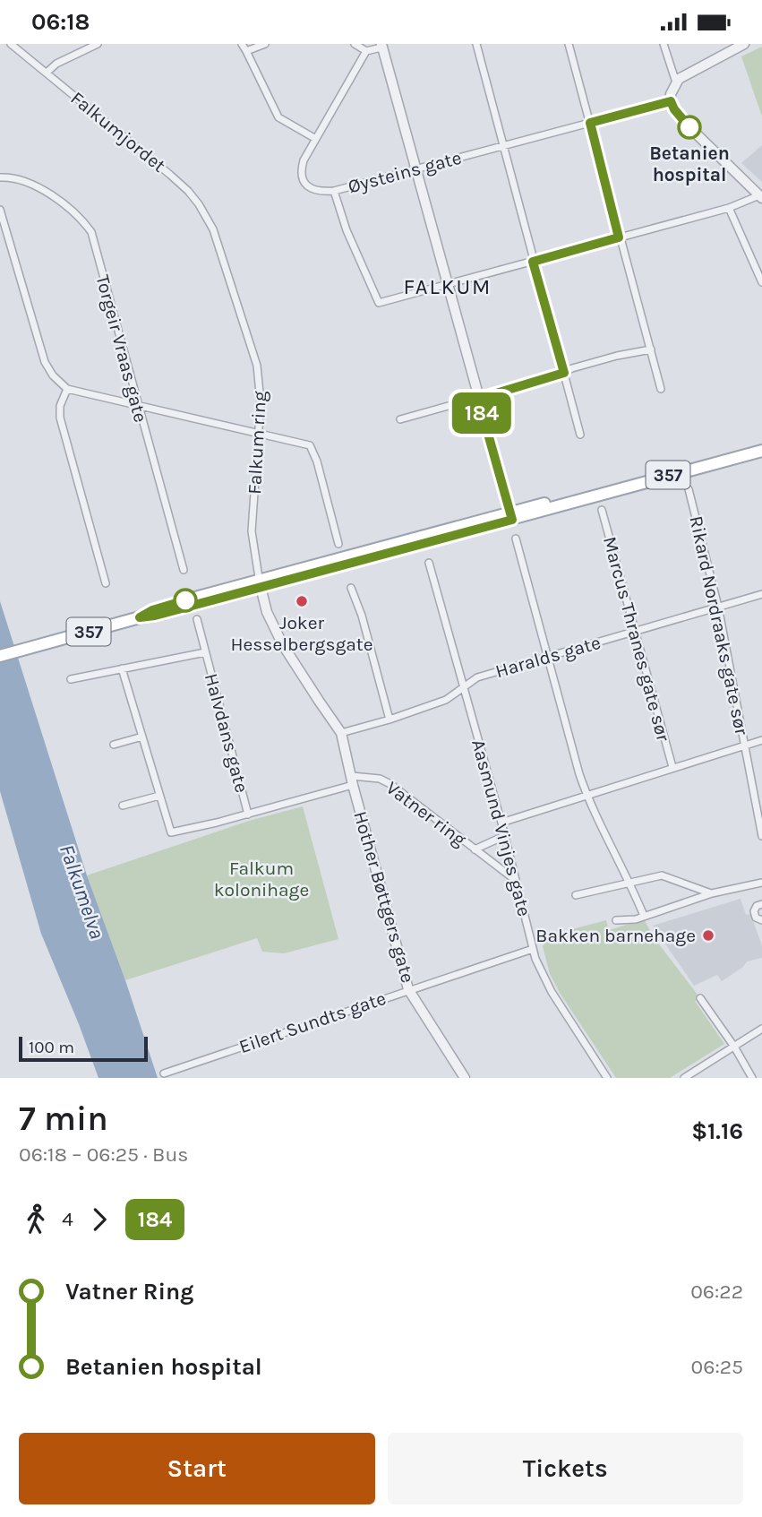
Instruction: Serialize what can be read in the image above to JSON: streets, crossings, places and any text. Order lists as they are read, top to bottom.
{
  "streets": {
    "main road": ["357"],
    "street": [
      "Falkumjordet",
      "Øysteins gate",
      "Torgeir Vraas gate",
      "Falkum ring",
      "Rikard Nordraaks gate sør",
      "Marcus Thranes gate sør",
      "Haralds gate",
      "Halvdans gate",
      "Vatner ring",
      "Aasmund Vinjes gate",
      "Hother Bøttgers gate",
      "Eilert Sundts gate"
    ]
  },
  "crossings": [
    ["Falkumjordet", "Falkum ring"],
    ["Falkum ring", "357"],
    ["Rikard Nordraaks gate sør", "Haralds gate"],
    ["Marcus Thranes gate sør", "Haralds gate"],
    ["Haralds gate", "Aasmund Vinjes gate"],
    ["Halvdans gate", "Vatner ring"],
    ["Halvdans gate", "Hother Bøttgers gate"],
    ["Vatner ring", "Aasmund Vinjes gate"],
    ["Vatner ring", "Hother Bøttgers gate"],
    ["Aasmund Vinjes gate", "Eilert Sundts gate"],
    ["Hother Bøttgers gate", "Eilert Sundts gate"]
  ],
  "districts": ["FALKUM"],
  "water": ["Falkumelva"],
  "parks": ["Falkum kolonihage"],
  "places": ["Betanien hospital", "Joker Hesselbergsgate", "Bakken barnehage"],
  "lines": ["bus line 184"],
  "scale_bar": "100 m",
  "page": {
    "status": "06:18",
    "on_map": "184",
    "scale": "100 m",
    "heading": ["7 min", "06:18 – 06:25 · Bus", "$1.16"],
    "legs": ["4", "184"],
    "list": [
      {
        "name": "Vatner Ring",
        "value": "06:22"
      },
      {
        "name": "Betanien hospital",
        "value": "06:25"
      }
    ],
    "buttons": ["Start", "Tickets"]
  }
}
